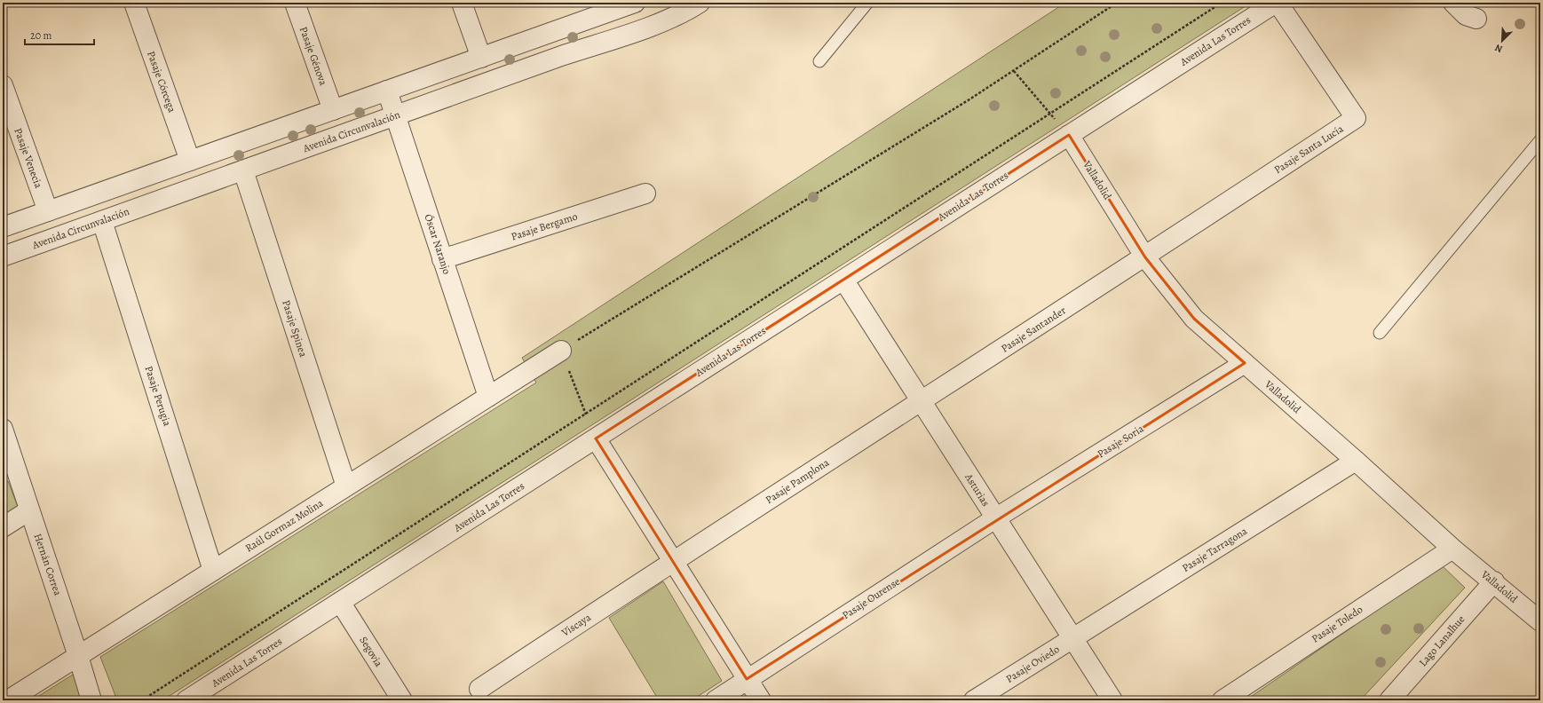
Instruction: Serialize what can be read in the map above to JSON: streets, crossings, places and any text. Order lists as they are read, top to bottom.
{
  "streets": {
    "street": [
      "Avenida Las Torres",
      "Pasaje Génova",
      "Pasaje Córcega",
      "Avenida Circunvalación",
      "Pasaje Santa Lucía",
      "Pasaje Venecia",
      "Valladolid",
      "Pasaje Bergamo",
      "Óscar Naranjo",
      "Pasaje Spinea",
      "Pasaje Santander",
      "Pasaje Perugia",
      "Pasaje Soria",
      "Pasaje Pamplona",
      "Asturias",
      "Raúl Gormaz Molina",
      "Pasaje Tarragona",
      "Hernán Correa",
      "Pasaje Ourense",
      "Pasaje Toledo",
      "Viscaya",
      "Lago Lanalhue",
      "Segovia",
      "Pasaje Oviedo"
    ]
  },
  "crossings": [
    ["Avenida Las Torres", "Pasaje Santa Lucía"],
    ["Avenida Las Torres", "Valladolid"],
    ["Avenida Las Torres", "Asturias"],
    ["Avenida Las Torres", "Segovia"],
    ["Avenida Circunvalación", "Óscar Naranjo"],
    ["Avenida Circunvalación", "Pasaje Spinea"],
    ["Avenida Circunvalación", "Pasaje Perugia"],
    ["Pasaje Santa Lucía", "Valladolid"],
    ["Pasaje Santa Lucía", "Pasaje Santander"],
    ["Valladolid", "Pasaje Santander"],
    ["Valladolid", "Pasaje Soria"],
    ["Valladolid", "Pasaje Tarragona"],
    ["Valladolid", "Pasaje Toledo"],
    ["Valladolid", "Lago Lanalhue"],
    ["Pasaje Bergamo", "Óscar Naranjo"],
    ["Óscar Naranjo", "Raúl Gormaz Molina"],
    ["Pasaje Spinea", "Raúl Gormaz Molina"],
    ["Pasaje Santander", "Pasaje Pamplona"],
    ["Pasaje Santander", "Asturias"],
    ["Pasaje Perugia", "Raúl Gormaz Molina"],
    ["Pasaje Soria", "Asturias"],
    ["Pasaje Soria", "Pasaje Ourense"],
    ["Pasaje Pamplona", "Asturias"],
    ["Pasaje Pamplona", "Viscaya"],
    ["Asturias", "Pasaje Tarragona"],
    ["Asturias", "Pasaje Ourense"],
    ["Asturias", "Pasaje Oviedo"],
    ["Raúl Gormaz Molina", "Hernán Correa"],
    ["Pasaje Tarragona", "Pasaje Oviedo"]
  ],
  "scale_bar": "20 m",
  "north": "bottom left"
}
